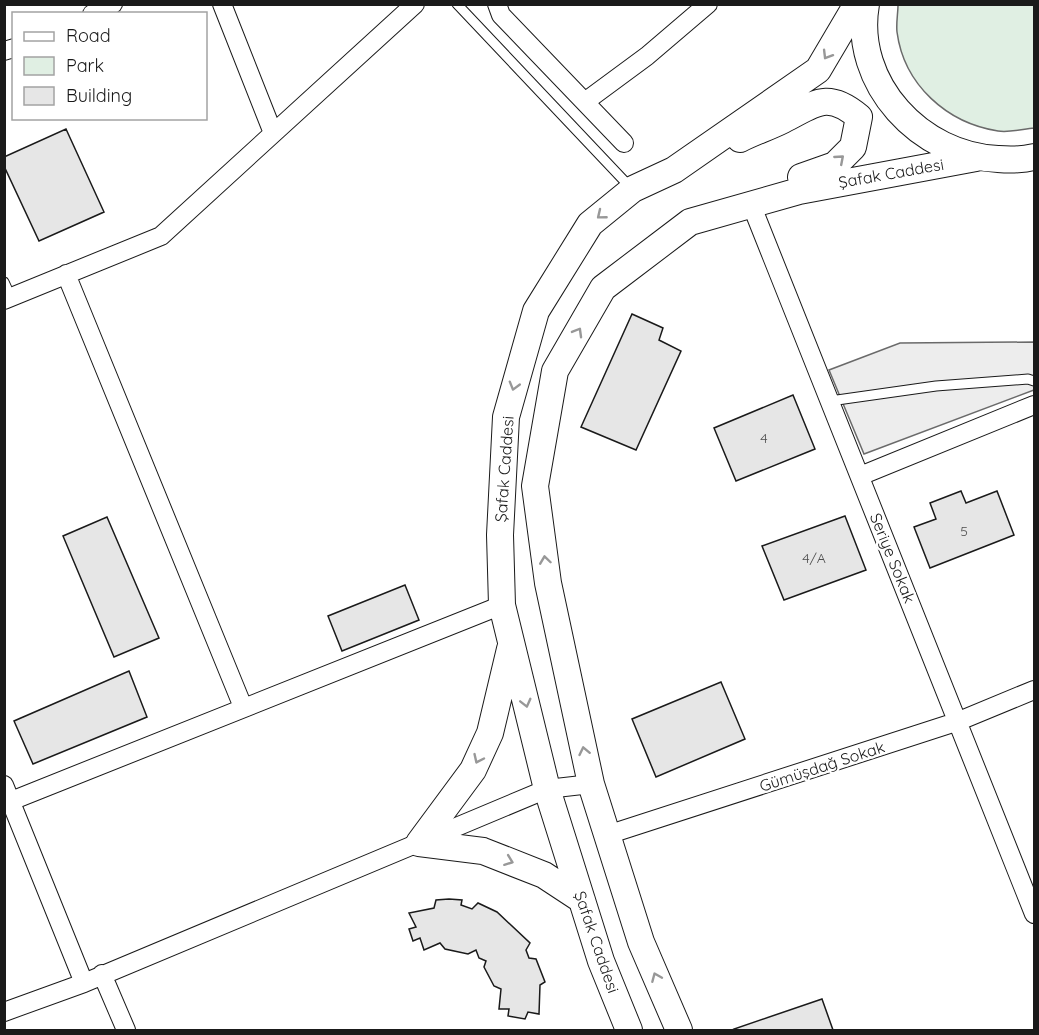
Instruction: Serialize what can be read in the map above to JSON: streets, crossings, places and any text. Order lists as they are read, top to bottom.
{
  "streets": {
    "main road": ["Şafak Caddesi"],
    "street": ["Seriye Sokak", "Gümüşdağ Sokak"]
  },
  "crossings": [
    ["Şafak Caddesi", "Seriye Sokak"],
    ["Şafak Caddesi", "Gümüşdağ Sokak"],
    ["Seriye Sokak", "Gümüşdağ Sokak"]
  ],
  "house_numbers": ["4", "5", "4/A"],
  "legend": ["Road", "Park", "Building"]
}
